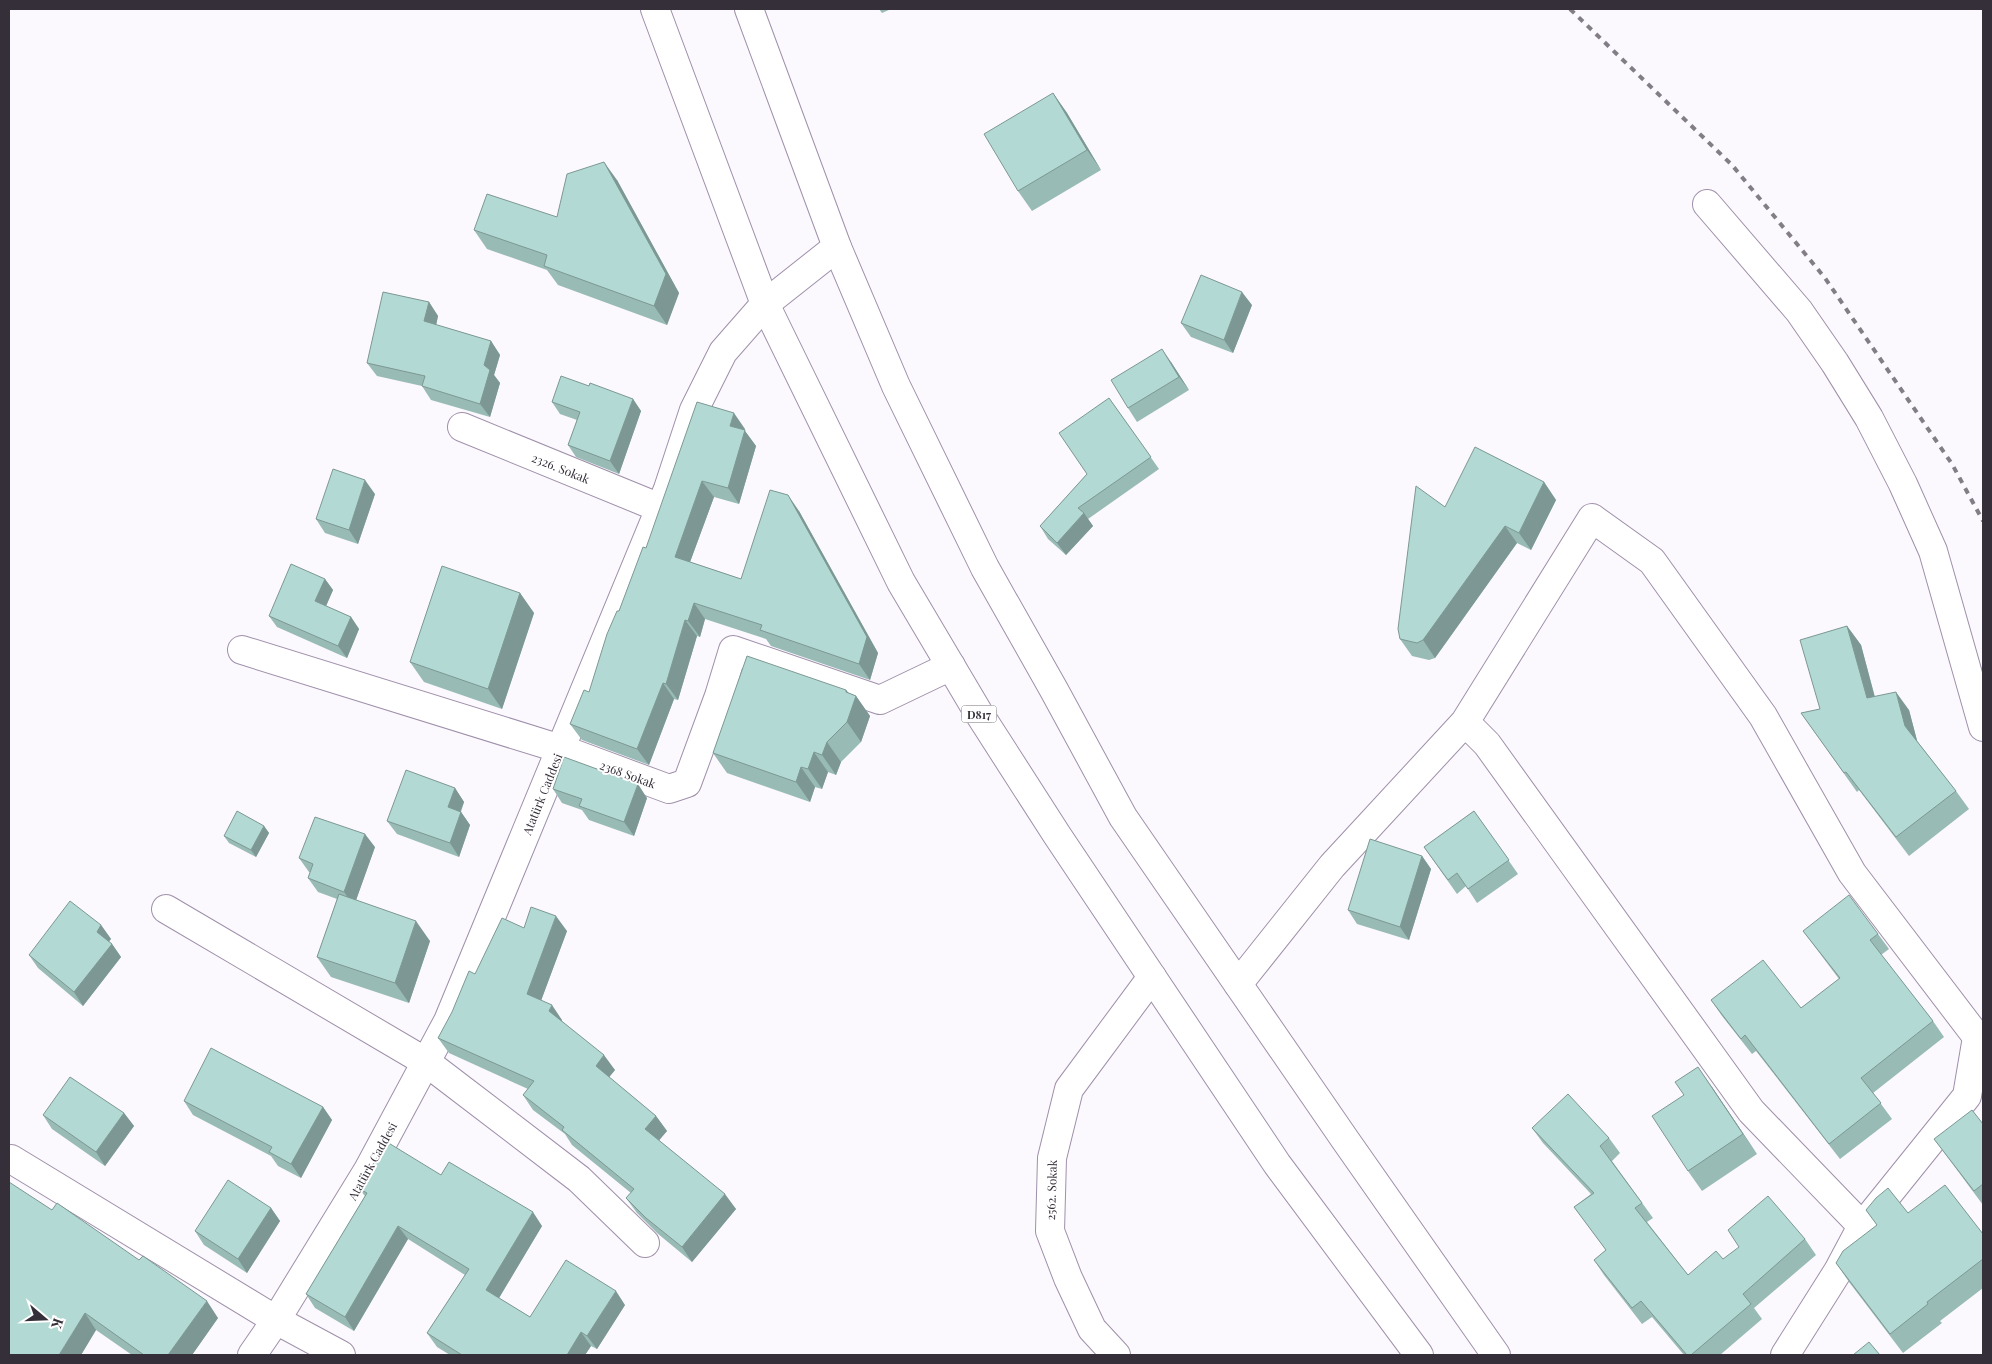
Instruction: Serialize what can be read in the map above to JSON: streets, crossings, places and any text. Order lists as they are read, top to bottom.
{
  "streets": {
    "main road": [
      "2326. Sokak",
      "D817",
      "2368 Sokak",
      "Atatürk Caddesi",
      "2562. Sokak"
    ]
  },
  "crossings": [
    ["2326. Sokak", "Atatürk Caddesi"],
    ["D817", "2368 Sokak"],
    ["D817", "Atatürk Caddesi"],
    ["D817", "2562. Sokak"],
    ["2368 Sokak", "Atatürk Caddesi"]
  ],
  "north": "right"
}
